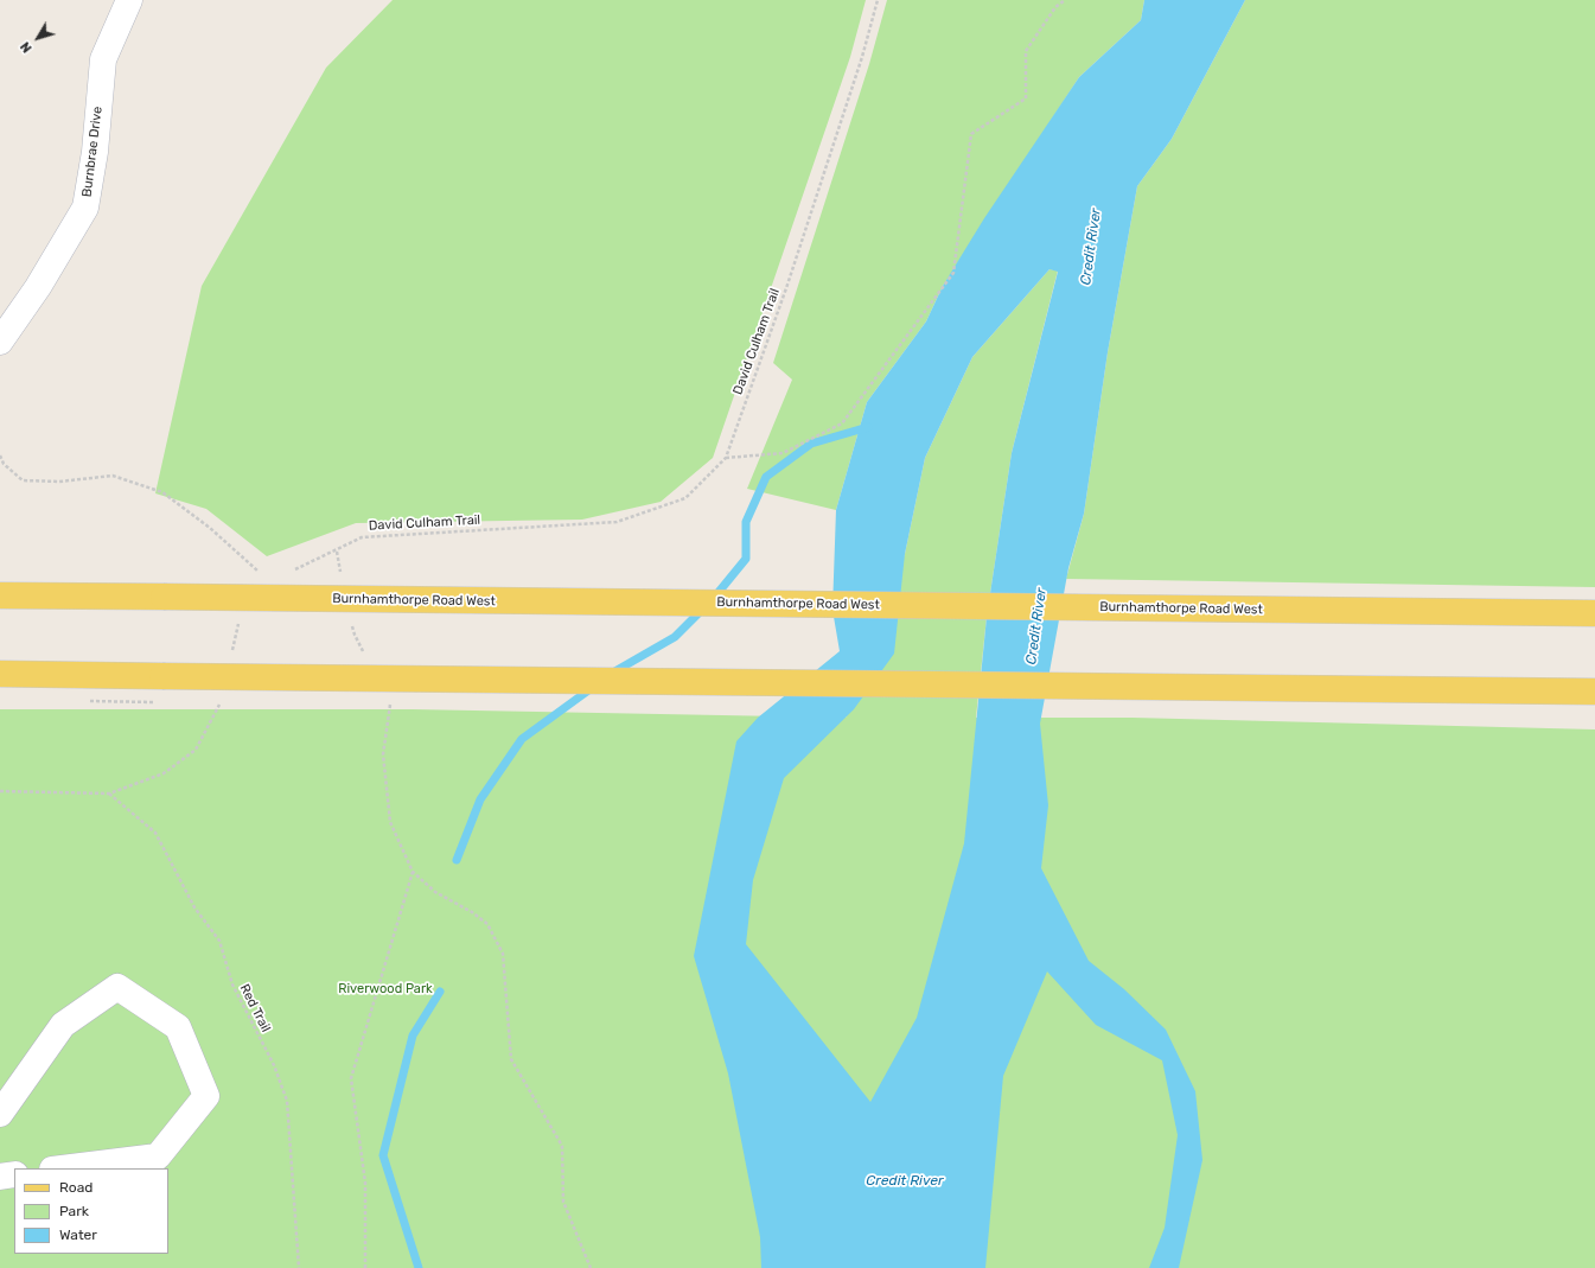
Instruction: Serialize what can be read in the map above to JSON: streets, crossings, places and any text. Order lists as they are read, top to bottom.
{
  "streets": {
    "main road": ["Burnhamthorpe Road West"],
    "street": ["Burnbrae Drive"],
    "path": ["David Culham Trail", "Red Trail"]
  },
  "water": ["Credit River"],
  "parks": ["Riverwood Park"],
  "legend": ["Road", "Park", "Water"],
  "north": "bottom left"
}
